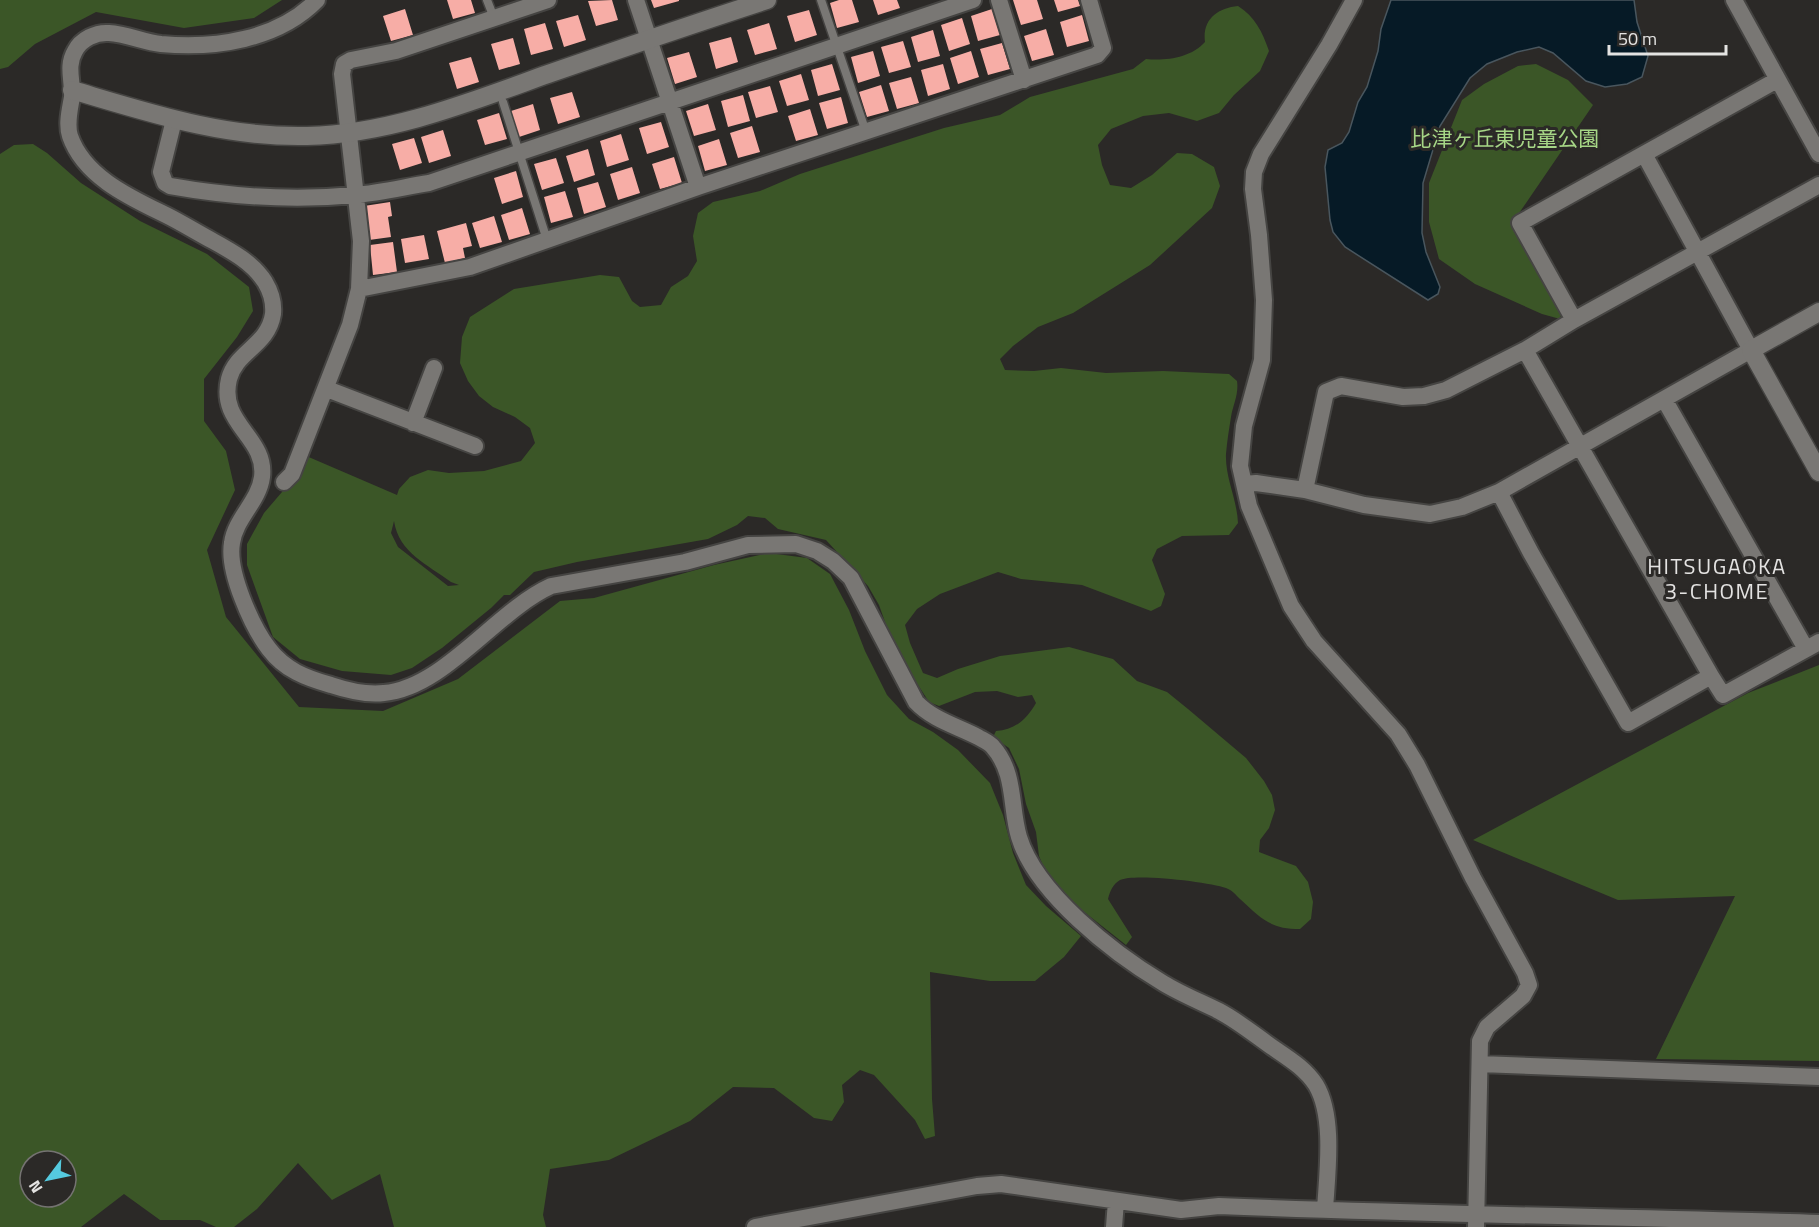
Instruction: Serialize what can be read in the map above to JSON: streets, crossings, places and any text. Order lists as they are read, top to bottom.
{
  "districts": ["HITSUGAOKA 3-CHOME"],
  "parks": ["比津ヶ丘東児童公園"],
  "scale_bar": "50 m",
  "north": "bottom left"
}
